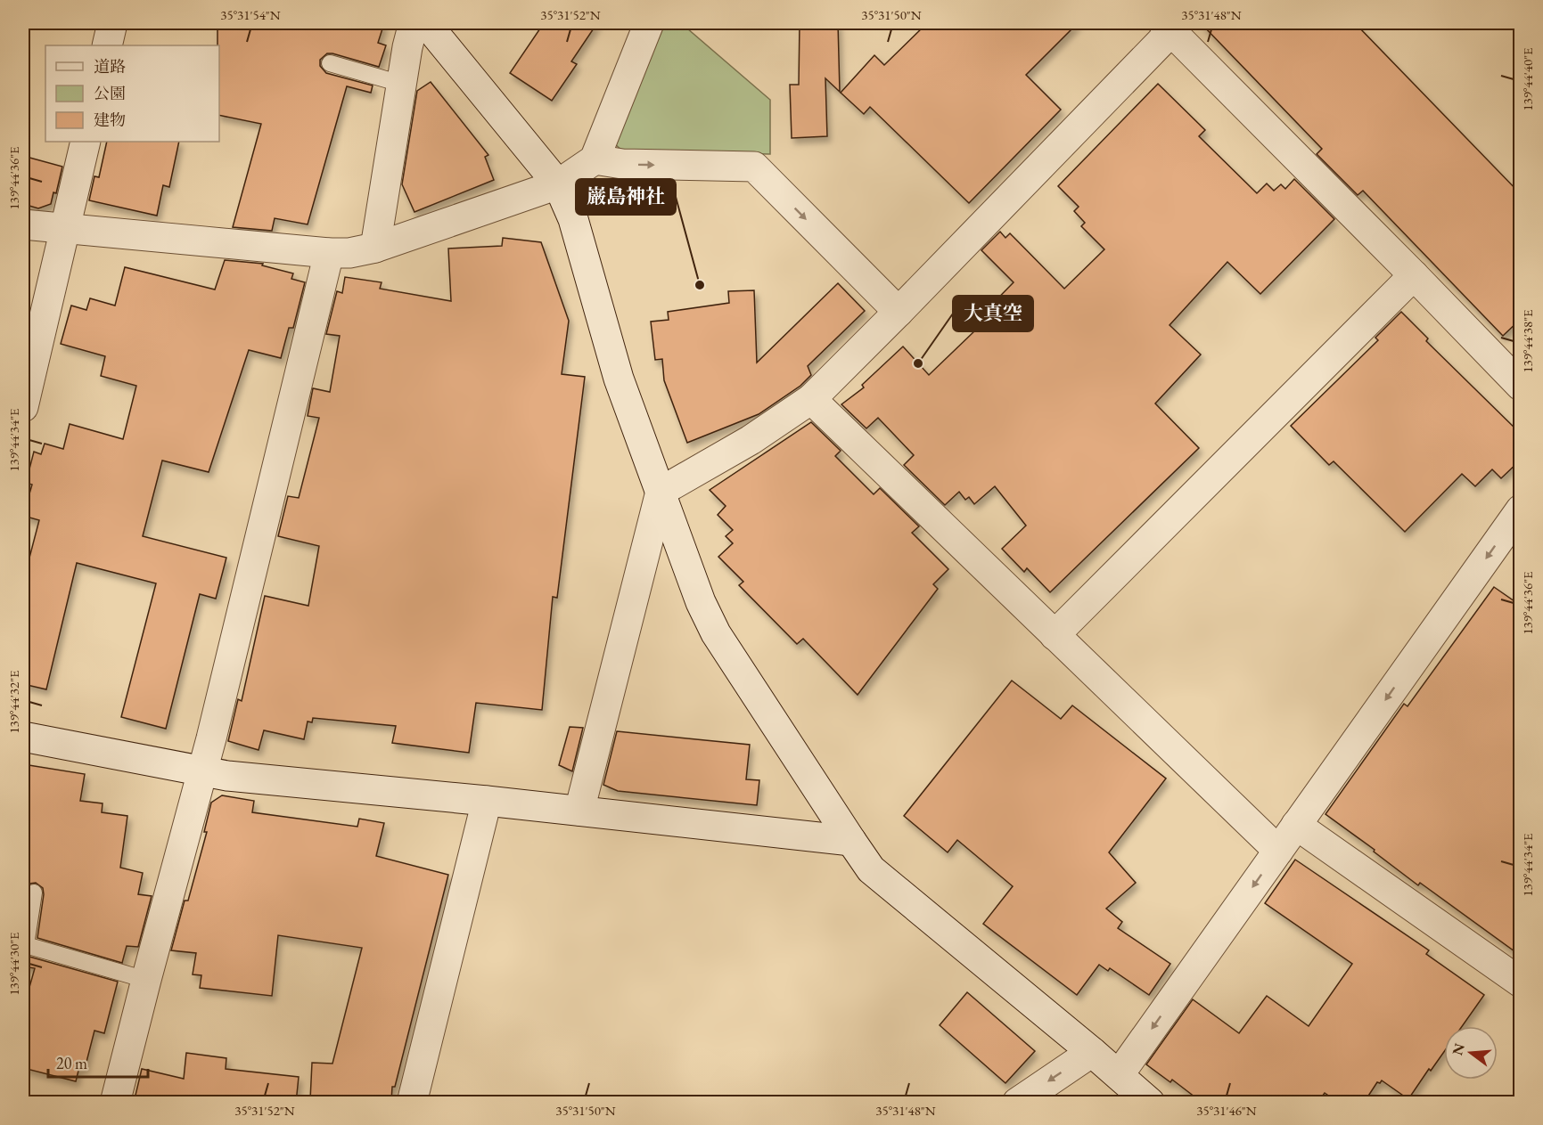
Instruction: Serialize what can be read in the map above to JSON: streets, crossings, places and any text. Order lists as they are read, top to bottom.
{
  "places": ["巌島神社", "大真空"],
  "legend": ["道路", "公園", "建物"],
  "scale_bar": "20 m",
  "north": "left",
  "coordinates": [
    "35°31'54\"N",
    "35°31'52\"N",
    "35°31'50\"N",
    "35°31'48\"N",
    "139°44'40\"E",
    "139°44'36\"E",
    "139°44'38\"E",
    "139°44'34\"E",
    "139°44'32\"E",
    "139°44'30\"E",
    "35°31'46\"N"
  ]
}
